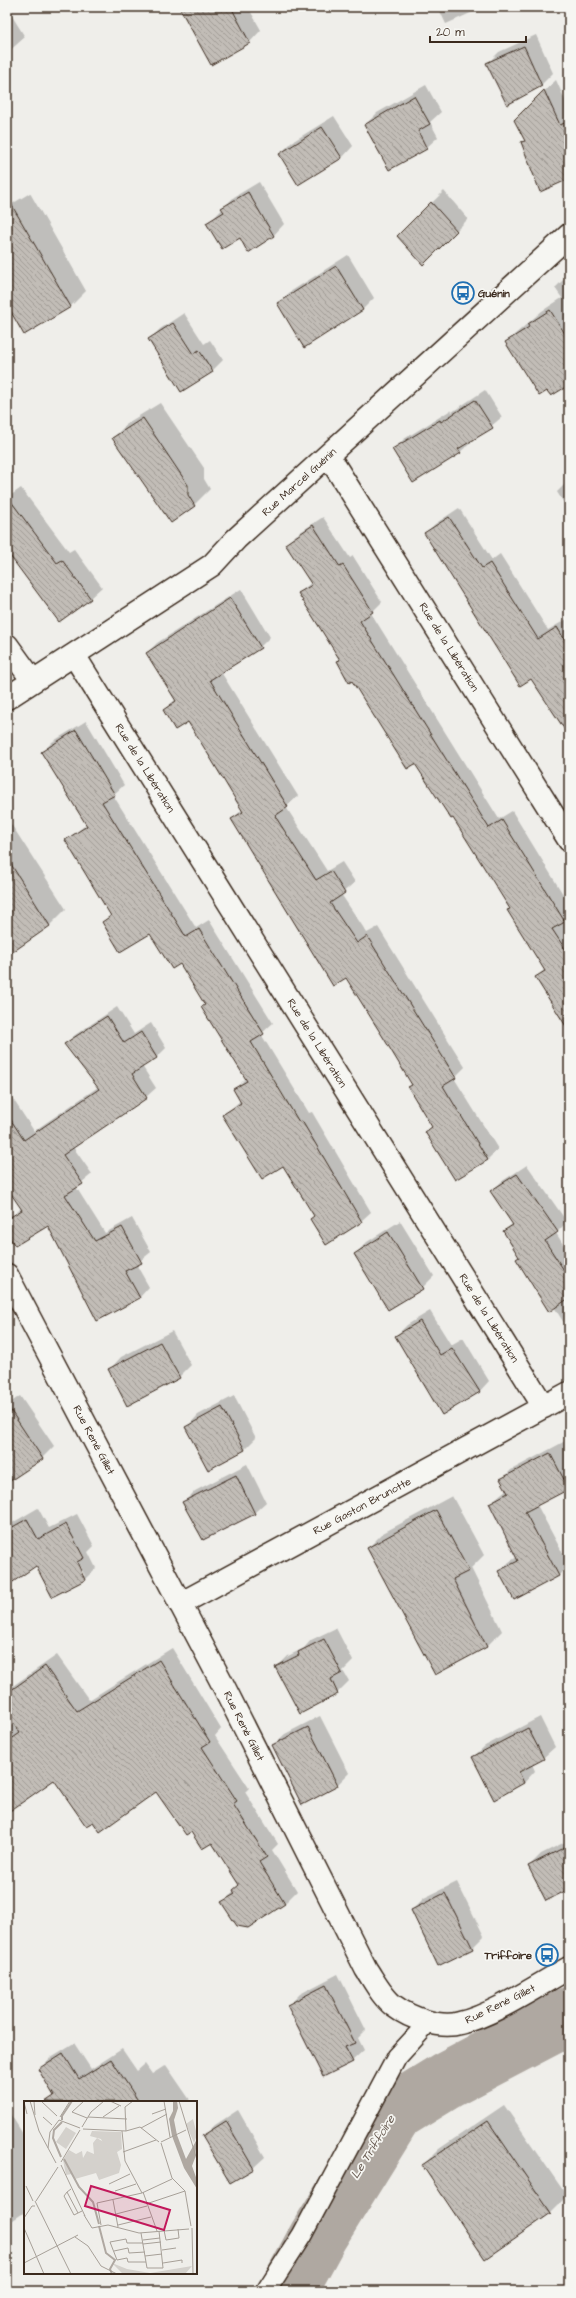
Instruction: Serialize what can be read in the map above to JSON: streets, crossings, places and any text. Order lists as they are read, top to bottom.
{
  "streets": {
    "street": [
      "Rue Marcel Guénin",
      "Rue de la Libération",
      "Rue René Gillet",
      "Rue Gaston Brunotte"
    ]
  },
  "crossings": [
    ["Rue Marcel Guénin", "Rue de la Libération"],
    ["Rue de la Libération", "Rue Gaston Brunotte"],
    ["Rue René Gillet", "Rue Gaston Brunotte"]
  ],
  "water": ["Le Triffoire"],
  "places": {
    "bus stop": ["Guénin", "Triffoire"]
  },
  "scale_bar": "20 m"
}
